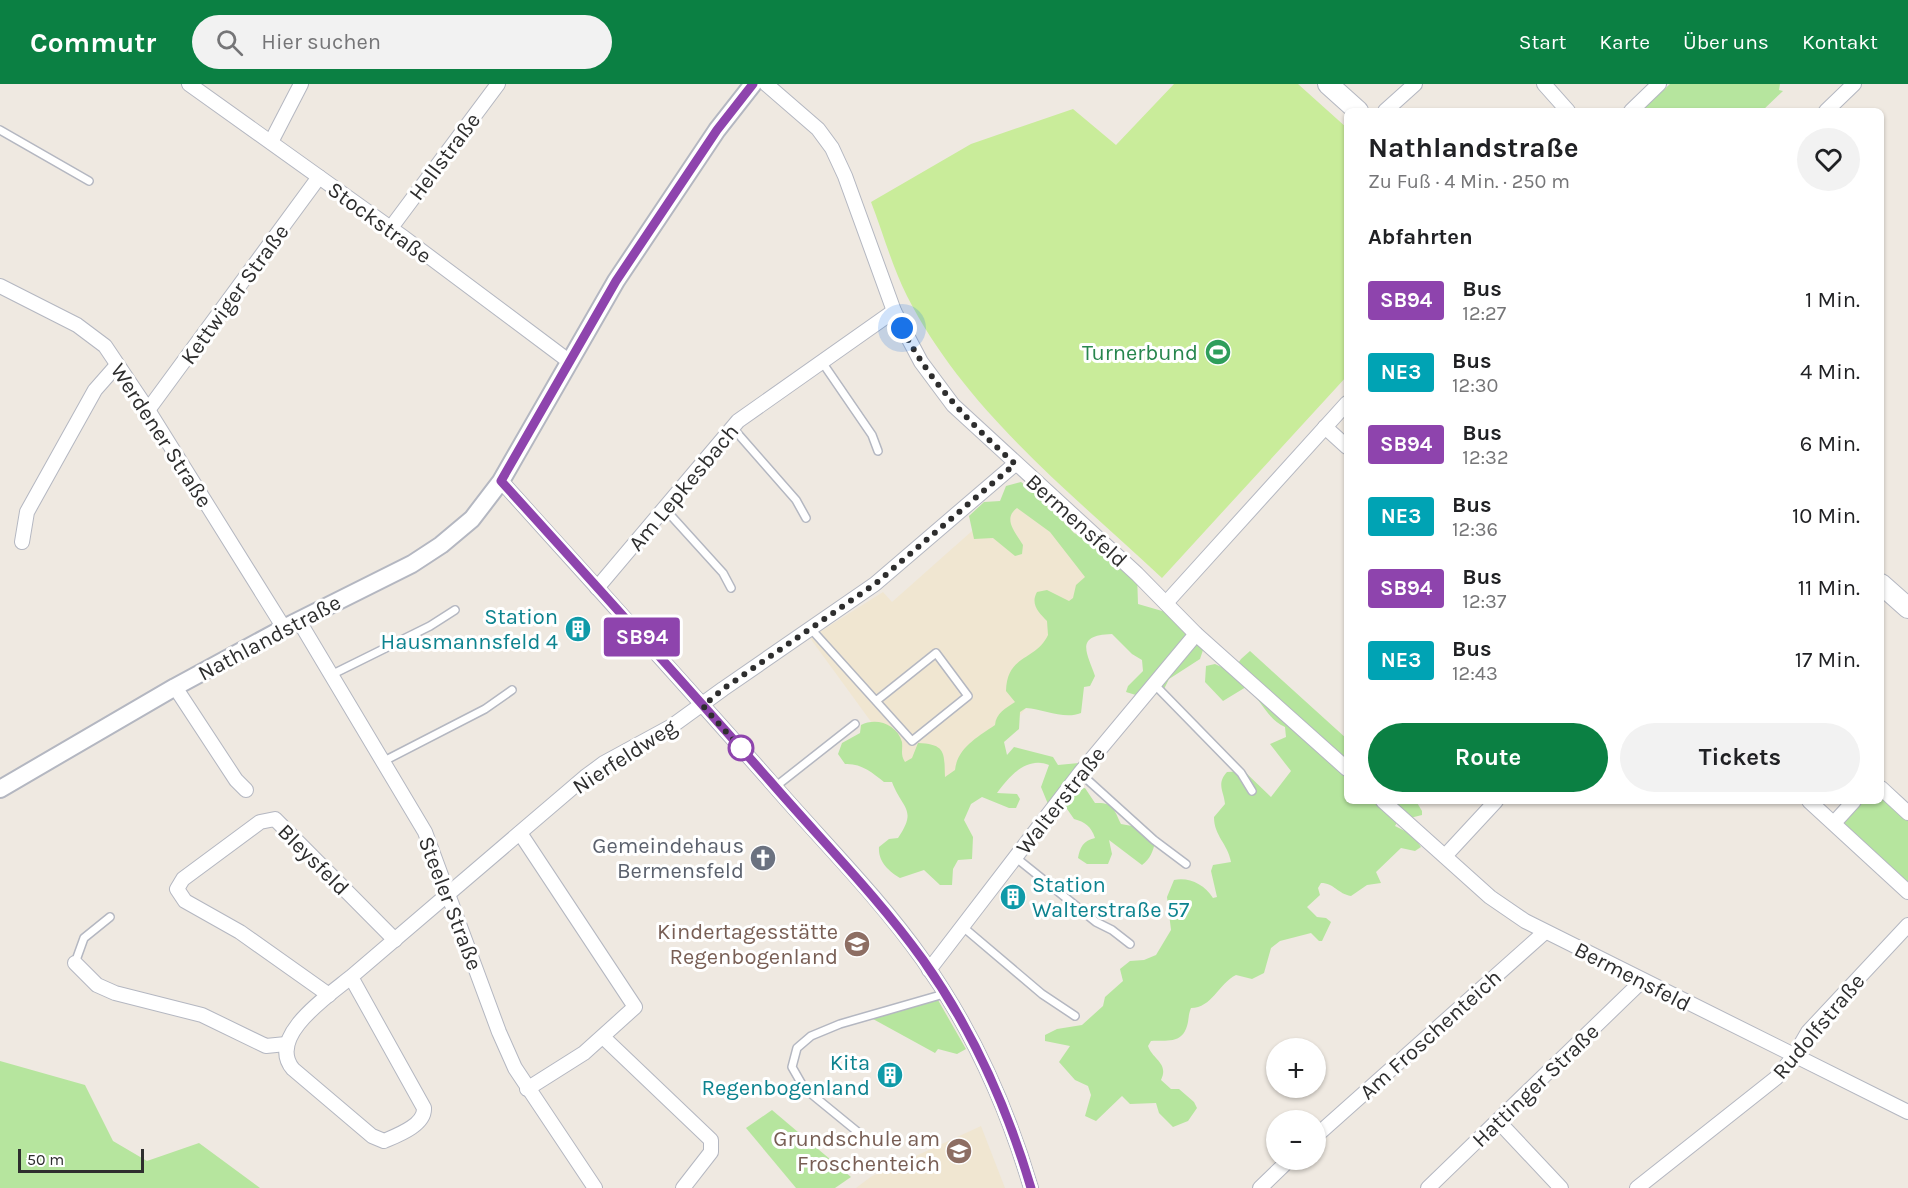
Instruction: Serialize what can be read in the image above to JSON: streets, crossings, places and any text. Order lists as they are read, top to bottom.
{
  "streets": {
    "street": [
      "Hellstraße",
      "Stockstraße",
      "Kettwiger Straße",
      "Werdener Straße",
      "Am Lepkesbach",
      "Bermensfeld",
      "Nathlandstraße",
      "Nierfeldweg",
      "Walterstraße",
      "Bleysfeld",
      "Steeler Straße",
      "Rudolfstraße",
      "Am Froschenteich",
      "Hattinger Straße"
    ]
  },
  "crossings": [
    ["Hellstraße", "Stockstraße"],
    ["Stockstraße", "Kettwiger Straße"],
    ["Stockstraße", "Nathlandstraße"],
    ["Kettwiger Straße", "Werdener Straße"],
    ["Werdener Straße", "Nathlandstraße"],
    ["Werdener Straße", "Steeler Straße"],
    ["Am Lepkesbach", "Bermensfeld"],
    ["Bermensfeld", "Nathlandstraße"],
    ["Bermensfeld", "Nierfeldweg"],
    ["Bermensfeld", "Walterstraße"],
    ["Bermensfeld", "Rudolfstraße"],
    ["Bermensfeld", "Am Froschenteich"],
    ["Bermensfeld", "Hattinger Straße"],
    ["Nathlandstraße", "Steeler Straße"],
    ["Nierfeldweg", "Steeler Straße"]
  ],
  "places": {
    "sports": ["Turnerbund"],
    "building": ["Station Hausmannsfeld 4", "Station Walterstraße 57", "Kita Regenbogenland"],
    "church": ["Gemeindehaus Bermensfeld"],
    "school or university": ["Kindertagesstätte Regenbogenland", "Grundschule am Froschenteich"]
  },
  "lines": ["bus line SB94"],
  "scale_bar": "50 m",
  "page": {
    "header": "Commutr",
    "search": "Hier suchen",
    "nav": [
      "Start",
      "Karte",
      "Über uns",
      "Kontakt"
    ],
    "on_map": "SB94",
    "heading": [
      ["Nathlandstraße", "Zu Fuß · 4 Min. · 250 m"],
      "Abfahrten"
    ],
    "list": [
      {
        "mark": "SB94",
        "name": "Bus",
        "note": "12:27",
        "value": "1 Min."
      },
      {
        "mark": "NE3",
        "name": "Bus",
        "note": "12:30",
        "value": "4 Min."
      },
      {
        "mark": "SB94",
        "name": "Bus",
        "note": "12:32",
        "value": "6 Min."
      },
      {
        "mark": "NE3",
        "name": "Bus",
        "note": "12:36",
        "value": "10 Min."
      },
      {
        "mark": "SB94",
        "name": "Bus",
        "note": "12:37",
        "value": "11 Min."
      },
      {
        "mark": "NE3",
        "name": "Bus",
        "note": "12:43",
        "value": "17 Min."
      }
    ],
    "buttons": ["Route", "Tickets"],
    "map_buttons": ["+", "−"],
    "scale": "50 m"
  }
}
